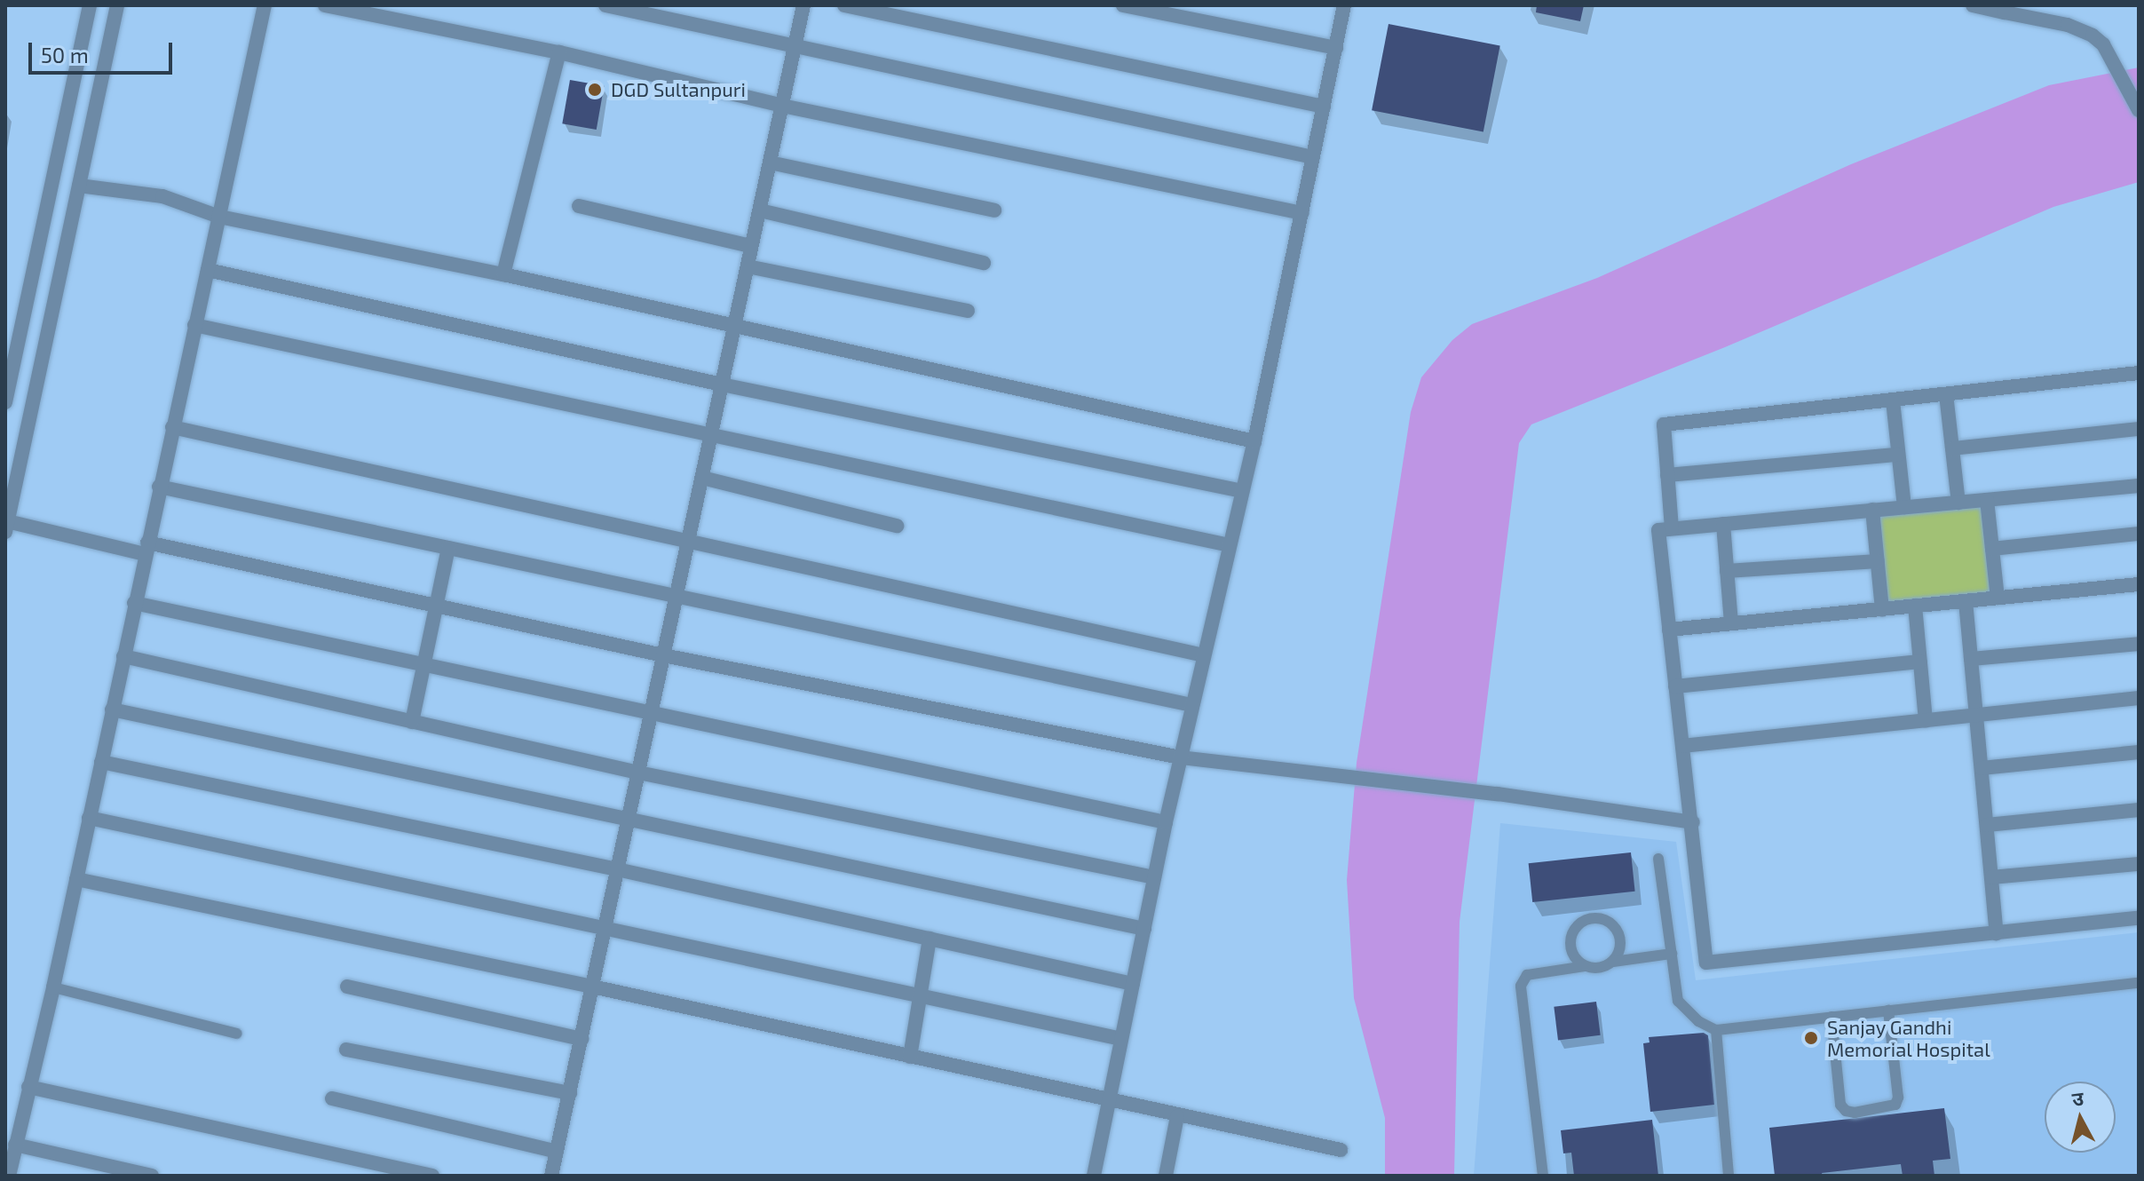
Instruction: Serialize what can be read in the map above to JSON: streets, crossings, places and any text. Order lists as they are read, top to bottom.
{
  "places": ["DGD Sultanpuri", "Sanjay Gandhi Memorial Hospital"],
  "scale_bar": "50 m",
  "north": "top"
}
